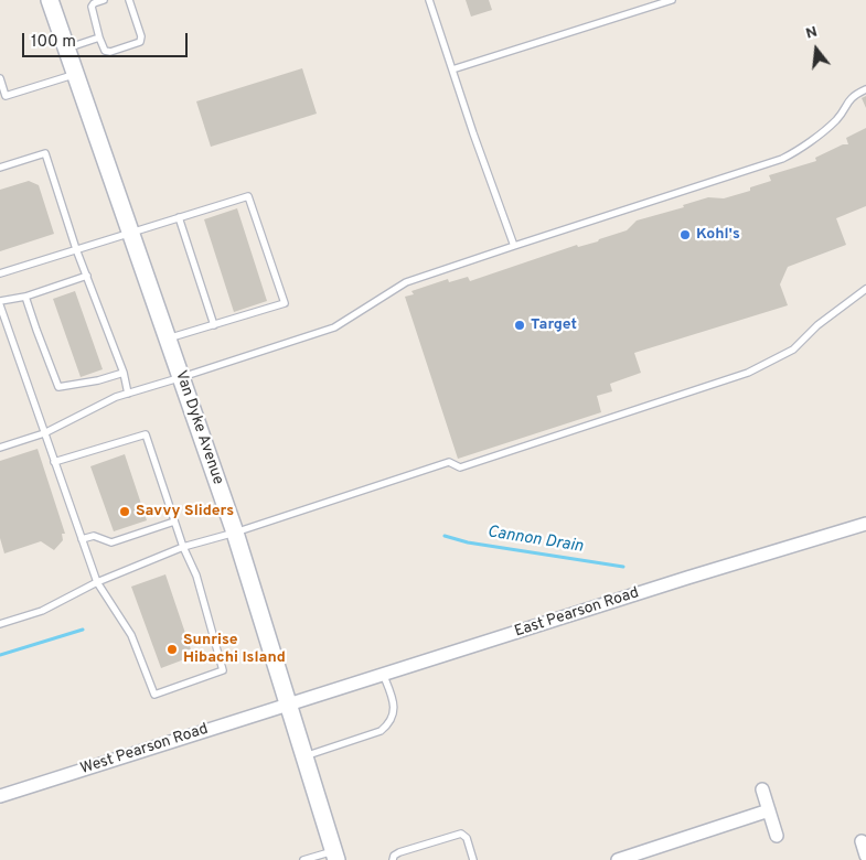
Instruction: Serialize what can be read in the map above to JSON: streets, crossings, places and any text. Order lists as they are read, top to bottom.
{
  "streets": {
    "main road": ["Van Dyke Avenue"],
    "street": ["East Pearson Road", "West Pearson Road"]
  },
  "crossings": [
    ["Van Dyke Avenue", "East Pearson Road"],
    ["Van Dyke Avenue", "West Pearson Road"],
    ["East Pearson Road", "West Pearson Road"]
  ],
  "water": ["Cannon Drain"],
  "places": [
    "Kohl's",
    "Target",
    "Savvy Sliders",
    "Sunrise Hibachi Island"
  ],
  "scale_bar": "100 m",
  "north": "top"
}
